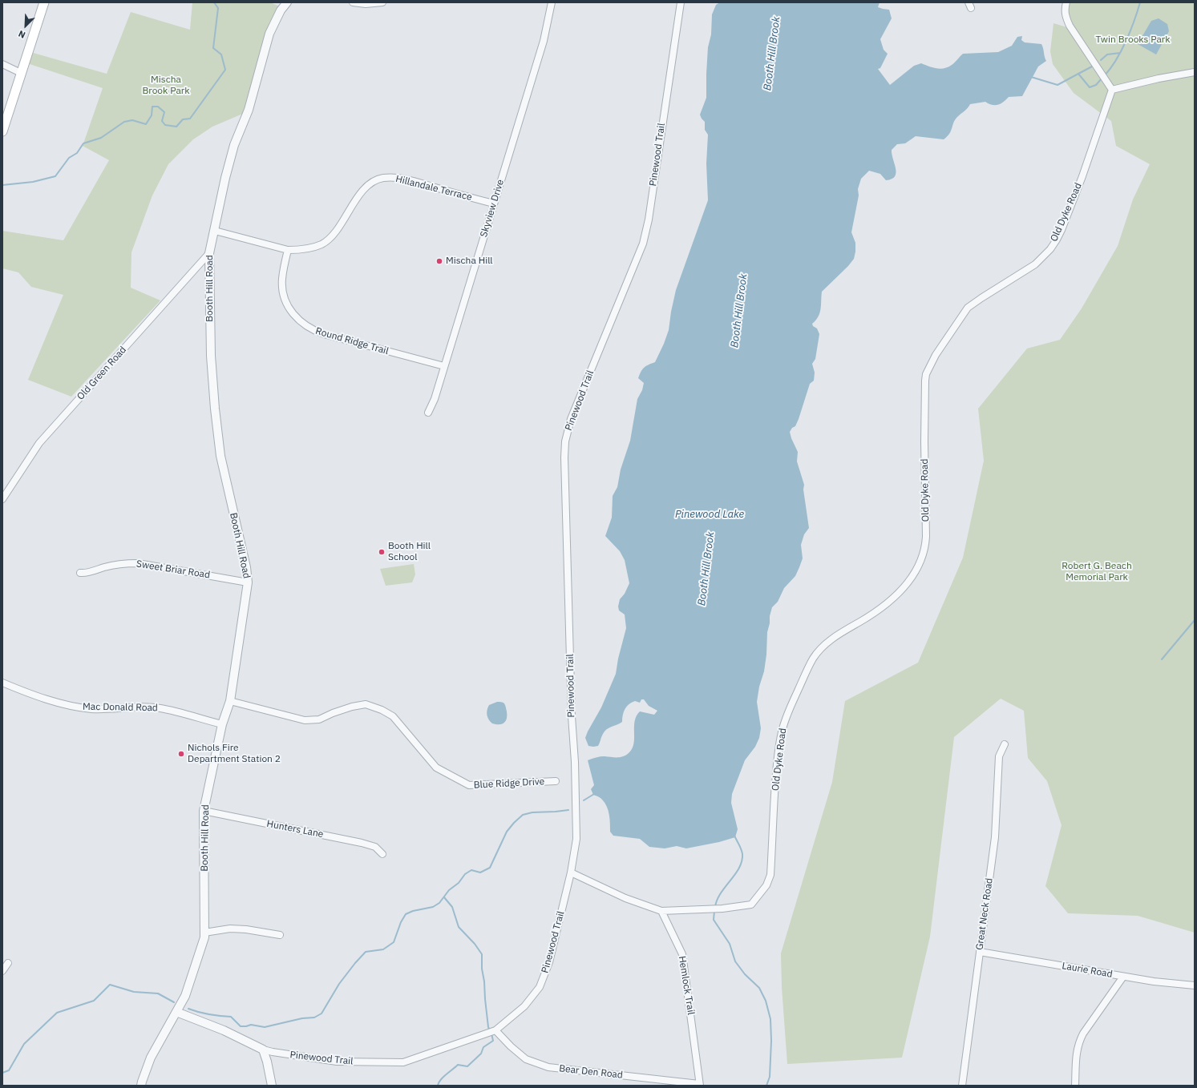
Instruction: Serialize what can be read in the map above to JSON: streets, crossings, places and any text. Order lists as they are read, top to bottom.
{
  "streets": {
    "street": [
      "Pinewood Trail",
      "Hillandale Terrace",
      "Skyview Drive",
      "Old Dyke Road",
      "Booth Hill Road",
      "Round Ridge Trail",
      "Old Green Road",
      "Sweet Briar Road",
      "Mac Donald Road",
      "Blue Ridge Drive",
      "Hunters Lane",
      "Great Neck Road",
      "Laurie Road",
      "Hemlock Trail",
      "Bear Den Road"
    ]
  },
  "crossings": [
    ["Pinewood Trail", "Booth Hill Road"],
    ["Pinewood Trail", "Bear Den Road"],
    ["Hillandale Terrace", "Skyview Drive"],
    ["Hillandale Terrace", "Booth Hill Road"],
    ["Hillandale Terrace", "Round Ridge Trail"],
    ["Skyview Drive", "Round Ridge Trail"],
    ["Old Dyke Road", "Hemlock Trail"],
    ["Booth Hill Road", "Old Green Road"],
    ["Booth Hill Road", "Sweet Briar Road"],
    ["Booth Hill Road", "Mac Donald Road"],
    ["Booth Hill Road", "Blue Ridge Drive"],
    ["Booth Hill Road", "Hunters Lane"],
    ["Great Neck Road", "Laurie Road"],
    ["Hemlock Trail", "Bear Den Road"]
  ],
  "water": ["Booth Hill Brook", "Pinewood Lake"],
  "parks": ["Twin Brooks Park", "Mischa Brook Park", "Robert G. Beach Memorial Park"],
  "places": ["Mischa Hill", "Booth Hill School", "Nichols Fire Department Station 2"],
  "north": "bottom left"
}
